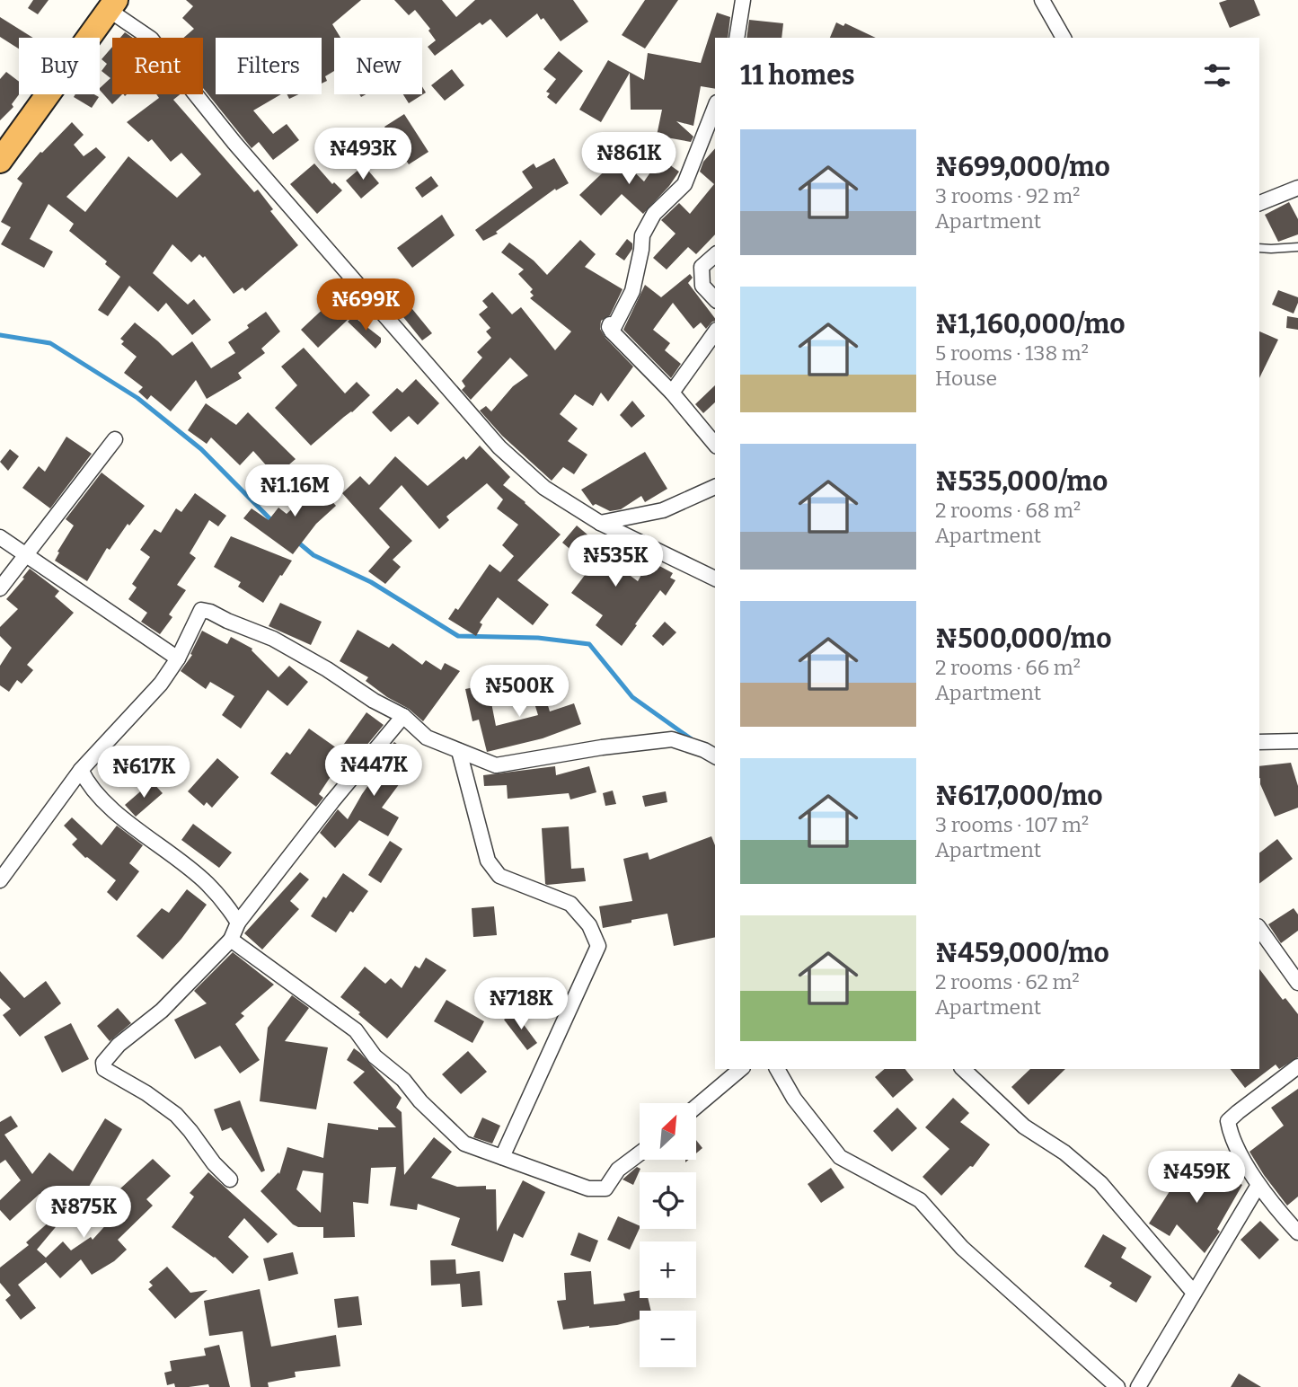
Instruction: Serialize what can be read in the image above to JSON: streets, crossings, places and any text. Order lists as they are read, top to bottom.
{
  "north": "top right",
  "page": {
    "chip": [
      "Buy",
      "Rent",
      "Filters",
      "New"
    ],
    "heading": "11 homes",
    "list": [
      {
        "name": "₦699,000/mo",
        "note": "3 rooms · 92 m² · Apartment"
      },
      {
        "name": "₦1,160,000/mo",
        "note": "5 rooms · 138 m² · House"
      },
      {
        "name": "₦535,000/mo",
        "note": "2 rooms · 68 m² · Apartment"
      },
      {
        "name": "₦500,000/mo",
        "note": "2 rooms · 66 m² · Apartment"
      },
      {
        "name": "₦617,000/mo",
        "note": "3 rooms · 107 m² · Apartment"
      },
      {
        "name": "₦459,000/mo",
        "note": "2 rooms · 62 m² · Apartment"
      }
    ],
    "price": [
      "₦493K",
      "₦861K",
      "₦699K",
      "₦1.16M",
      "₦535K",
      "₦500K",
      "₦447K",
      "₦617K",
      "₦718K",
      "₦459K",
      "₦875K"
    ],
    "map_buttons": ["+", "−"]
  }
}
